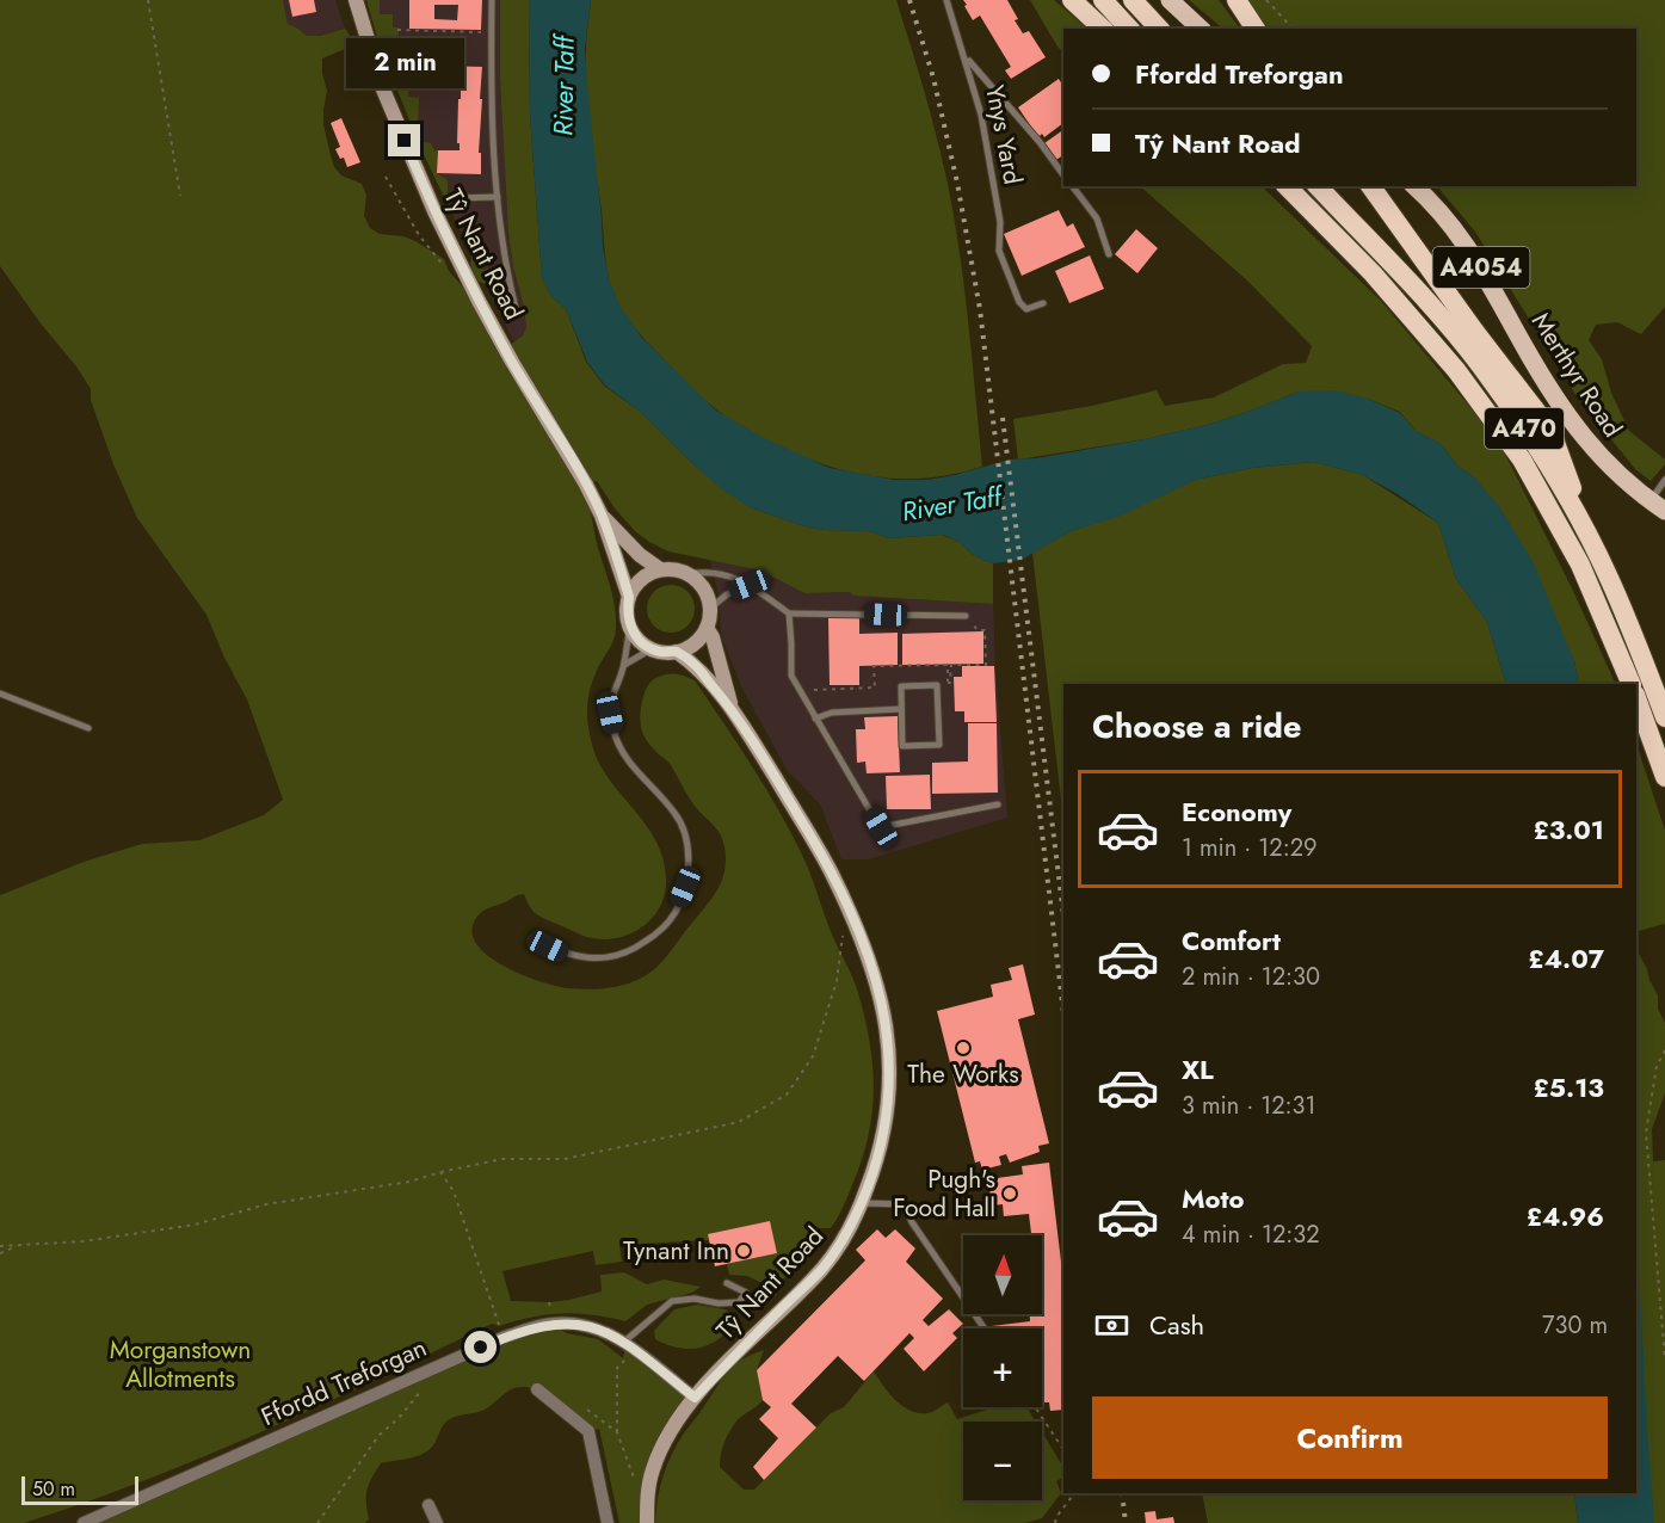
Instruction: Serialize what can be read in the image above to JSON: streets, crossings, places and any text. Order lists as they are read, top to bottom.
{
  "streets": {
    "highway": ["A470"],
    "main road": ["Tŷ Nant Road", "A4054", "Merthyr Road"],
    "street": ["Ffordd Treforgan"],
    "lane": ["Ynys Yard"]
  },
  "crossings": [
    ["Tŷ Nant Road", "Ffordd Treforgan"]
  ],
  "water": ["River Taff"],
  "parks": ["Morganstown Allotments"],
  "places": ["The Works", "Pugh's Food Hall", "Tynant Inn"],
  "scale_bar": "50 m",
  "north": "top",
  "page": {
    "banner": ["Ffordd Treforgan", "Tŷ Nant Road"],
    "bubble": "2 min",
    "heading": "Choose a ride",
    "list": [
      {
        "name": "Economy",
        "note": "1 min · 12:29",
        "value": "£3.01"
      },
      {
        "name": "Comfort",
        "note": "2 min · 12:30",
        "value": "£4.07"
      },
      {
        "name": "XL",
        "note": "3 min · 12:31",
        "value": "£5.13"
      },
      {
        "name": "Moto",
        "note": "4 min · 12:32",
        "value": "£4.96"
      }
    ],
    "map_buttons": ["+", "−"],
    "pay": ["Cash", "730 m"],
    "buttons": "Confirm",
    "scale": "50 m"
  }
}
